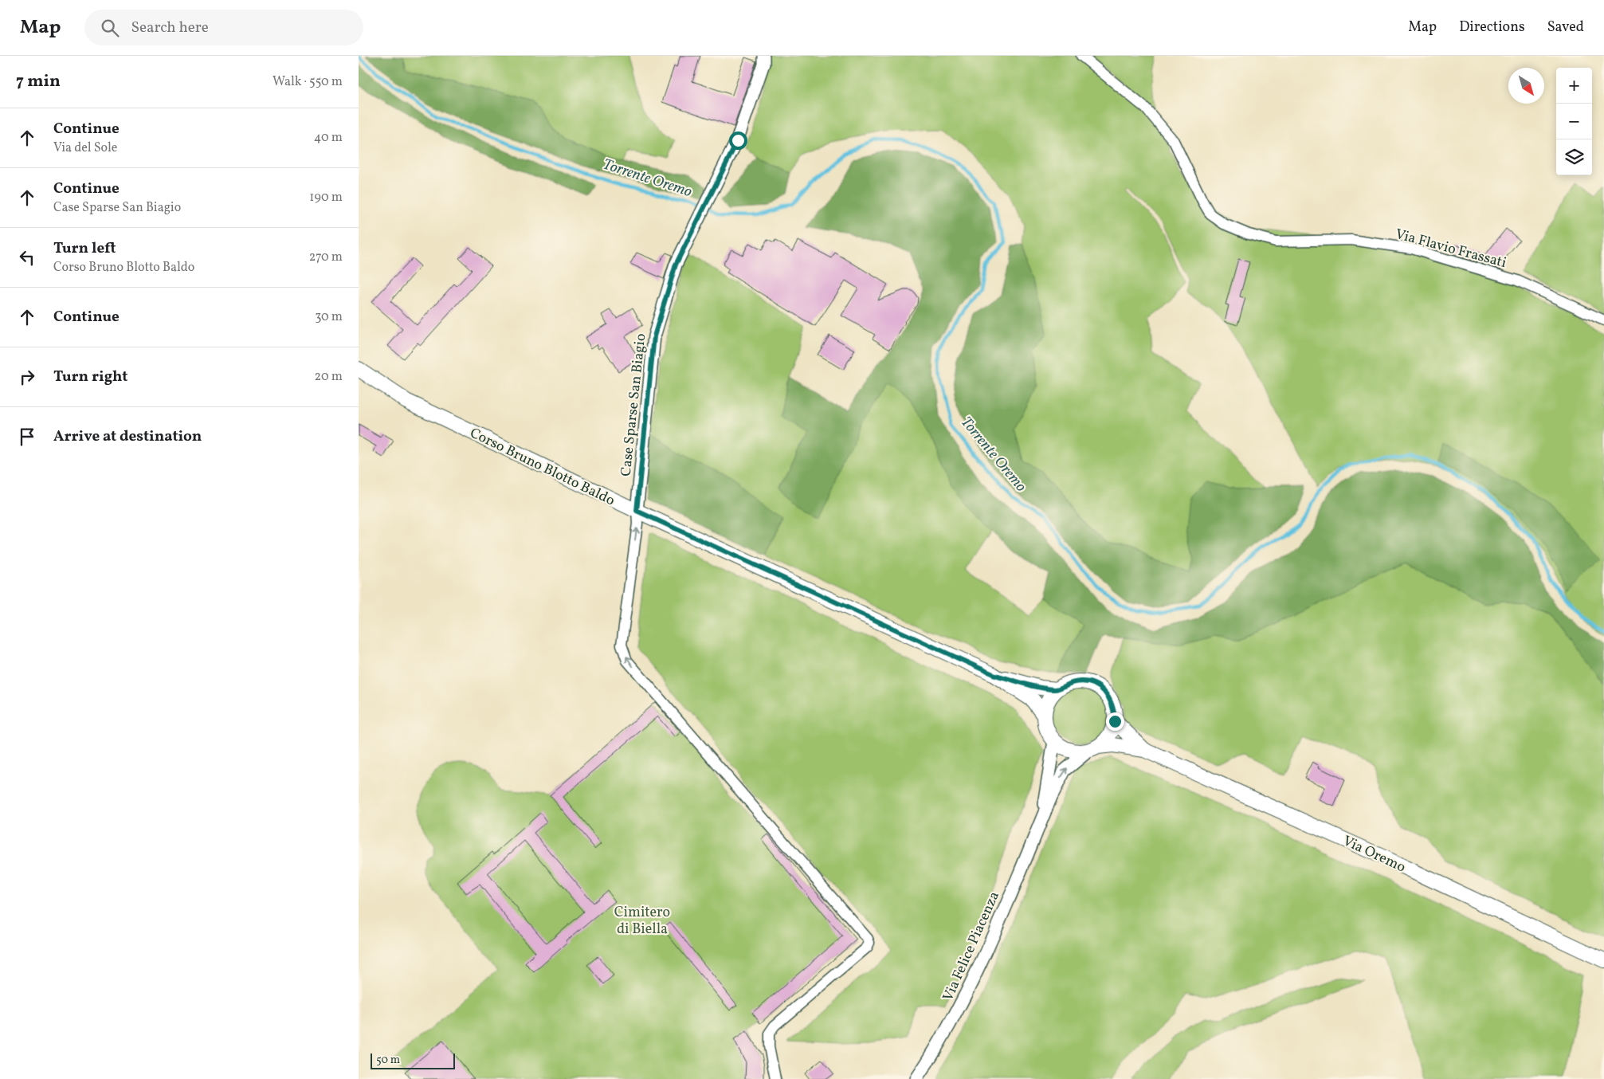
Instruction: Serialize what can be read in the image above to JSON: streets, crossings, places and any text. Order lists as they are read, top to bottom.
{
  "streets": {
    "main road": ["Corso Bruno Blotto Baldo", "Via Oremo"],
    "street": ["Via Flavio Frassati", "Case Sparse San Biagio", "Via Felice Piacenza"]
  },
  "crossings": [
    ["Case Sparse San Biagio", "Corso Bruno Blotto Baldo"],
    ["Corso Bruno Blotto Baldo", "Via Oremo"],
    ["Corso Bruno Blotto Baldo", "Via Felice Piacenza"],
    ["Via Oremo", "Via Felice Piacenza"]
  ],
  "water": ["Torrente Oremo"],
  "parks": ["Cimitero di Biella"],
  "scale_bar": "50 m",
  "north": "bottom right",
  "page": {
    "header": "Map",
    "search": "Search here",
    "nav": ["Map", "Directions", "Saved"],
    "heading": ["7 min", "Walk · 550 m"],
    "map_buttons": ["+", "−"],
    "list": [
      ["Continue", "Via del Sole", "40 m"],
      ["Continue", "Case Sparse San Biagio", "190 m"],
      ["Turn left", "Corso Bruno Blotto Baldo", "270 m"],
      ["Continue", "30 m"],
      ["Turn right", "20 m"],
      "Arrive at destination"
    ],
    "scale": "50 m"
  }
}
